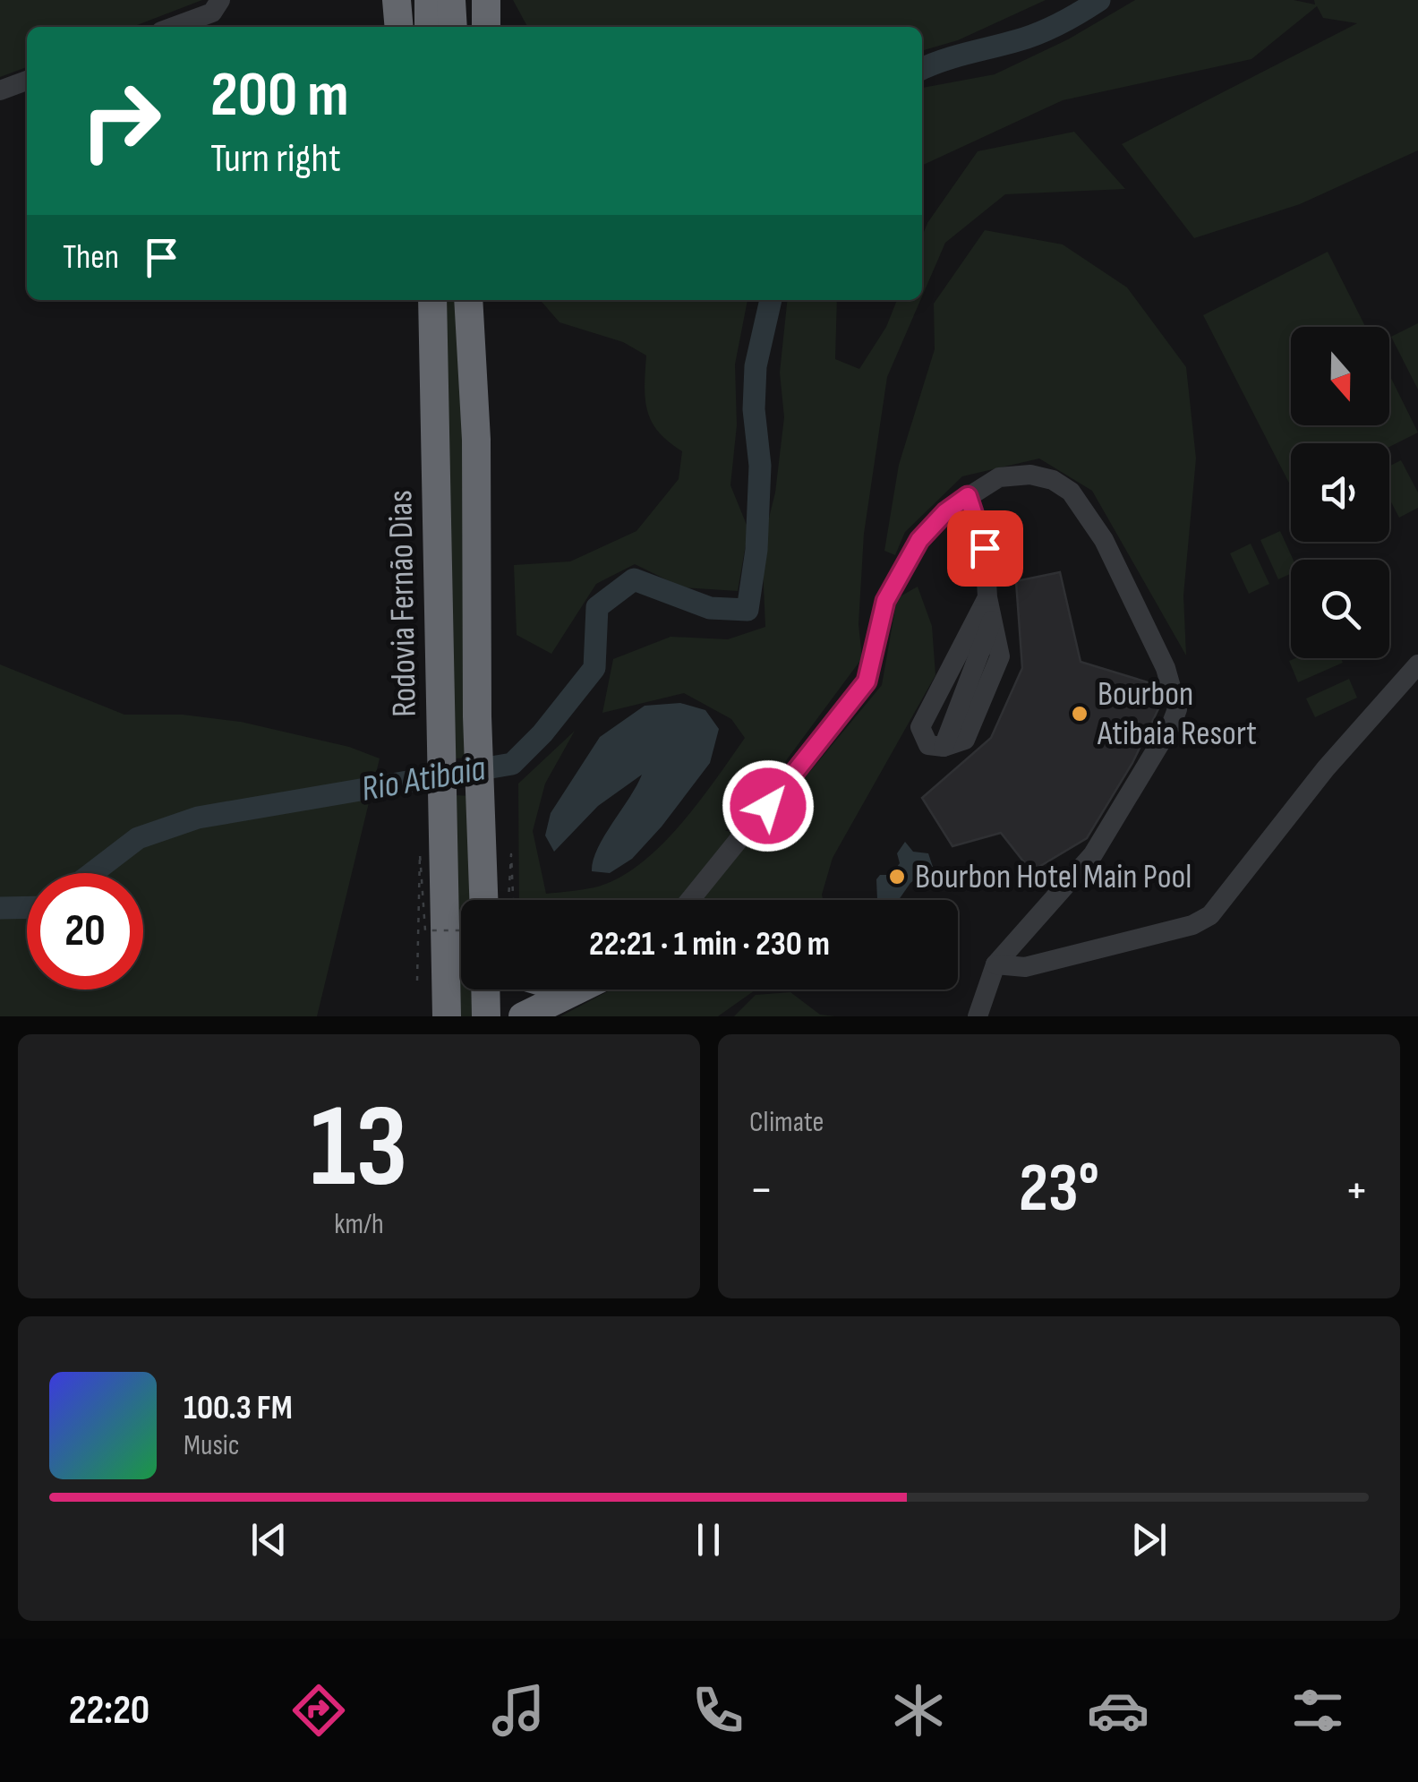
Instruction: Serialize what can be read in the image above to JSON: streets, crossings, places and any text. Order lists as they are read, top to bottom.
{
  "streets": {
    "highway": ["Rodovia Fernão Dias"]
  },
  "water": ["Rio Atibaia"],
  "places": ["Bourbon Atibaia Resort", "Bourbon Hotel Main Pool"],
  "north": "bottom",
  "page": {
    "turn": ["200 m", "Turn right"],
    "then": "Then",
    "limit": "20",
    "trip": "22:21 · 1 min · 230 m",
    "tile": [
      ["13", "km/h"],
      "Climate"
    ],
    "heat": ["−", "23°", "+"],
    "song": ["100.3 FM", "Music"],
    "tabs": "22:20"
  }
}
